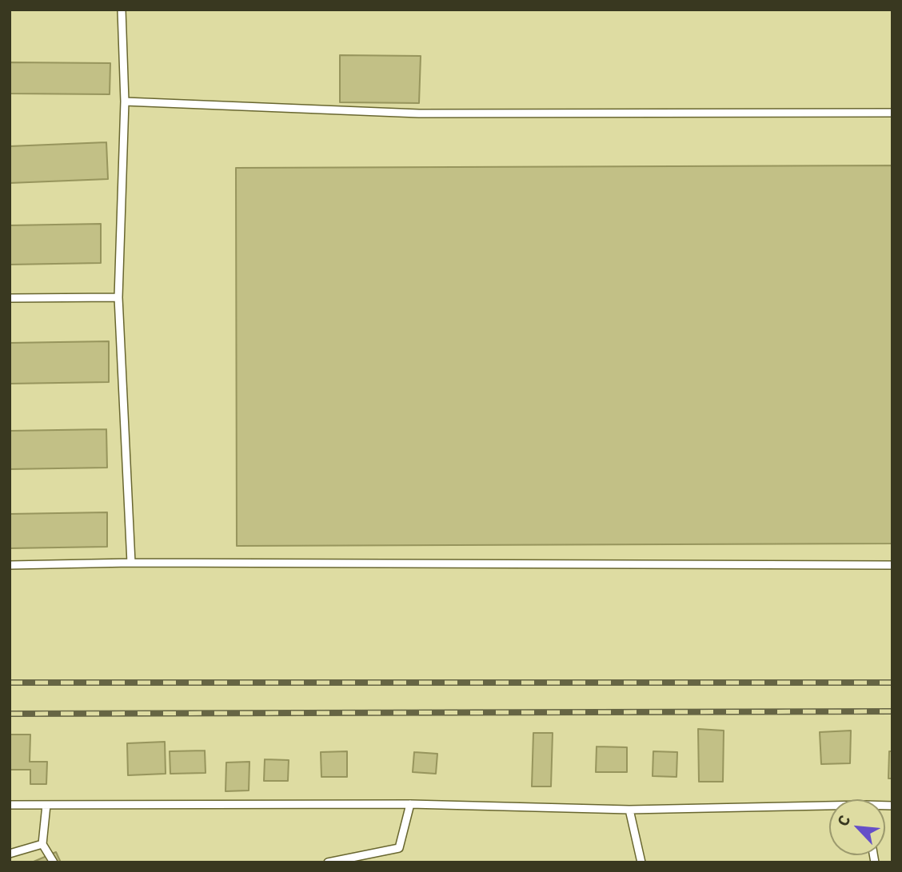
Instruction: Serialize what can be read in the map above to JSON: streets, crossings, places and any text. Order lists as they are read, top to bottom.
{
  "north": "top left"
}
